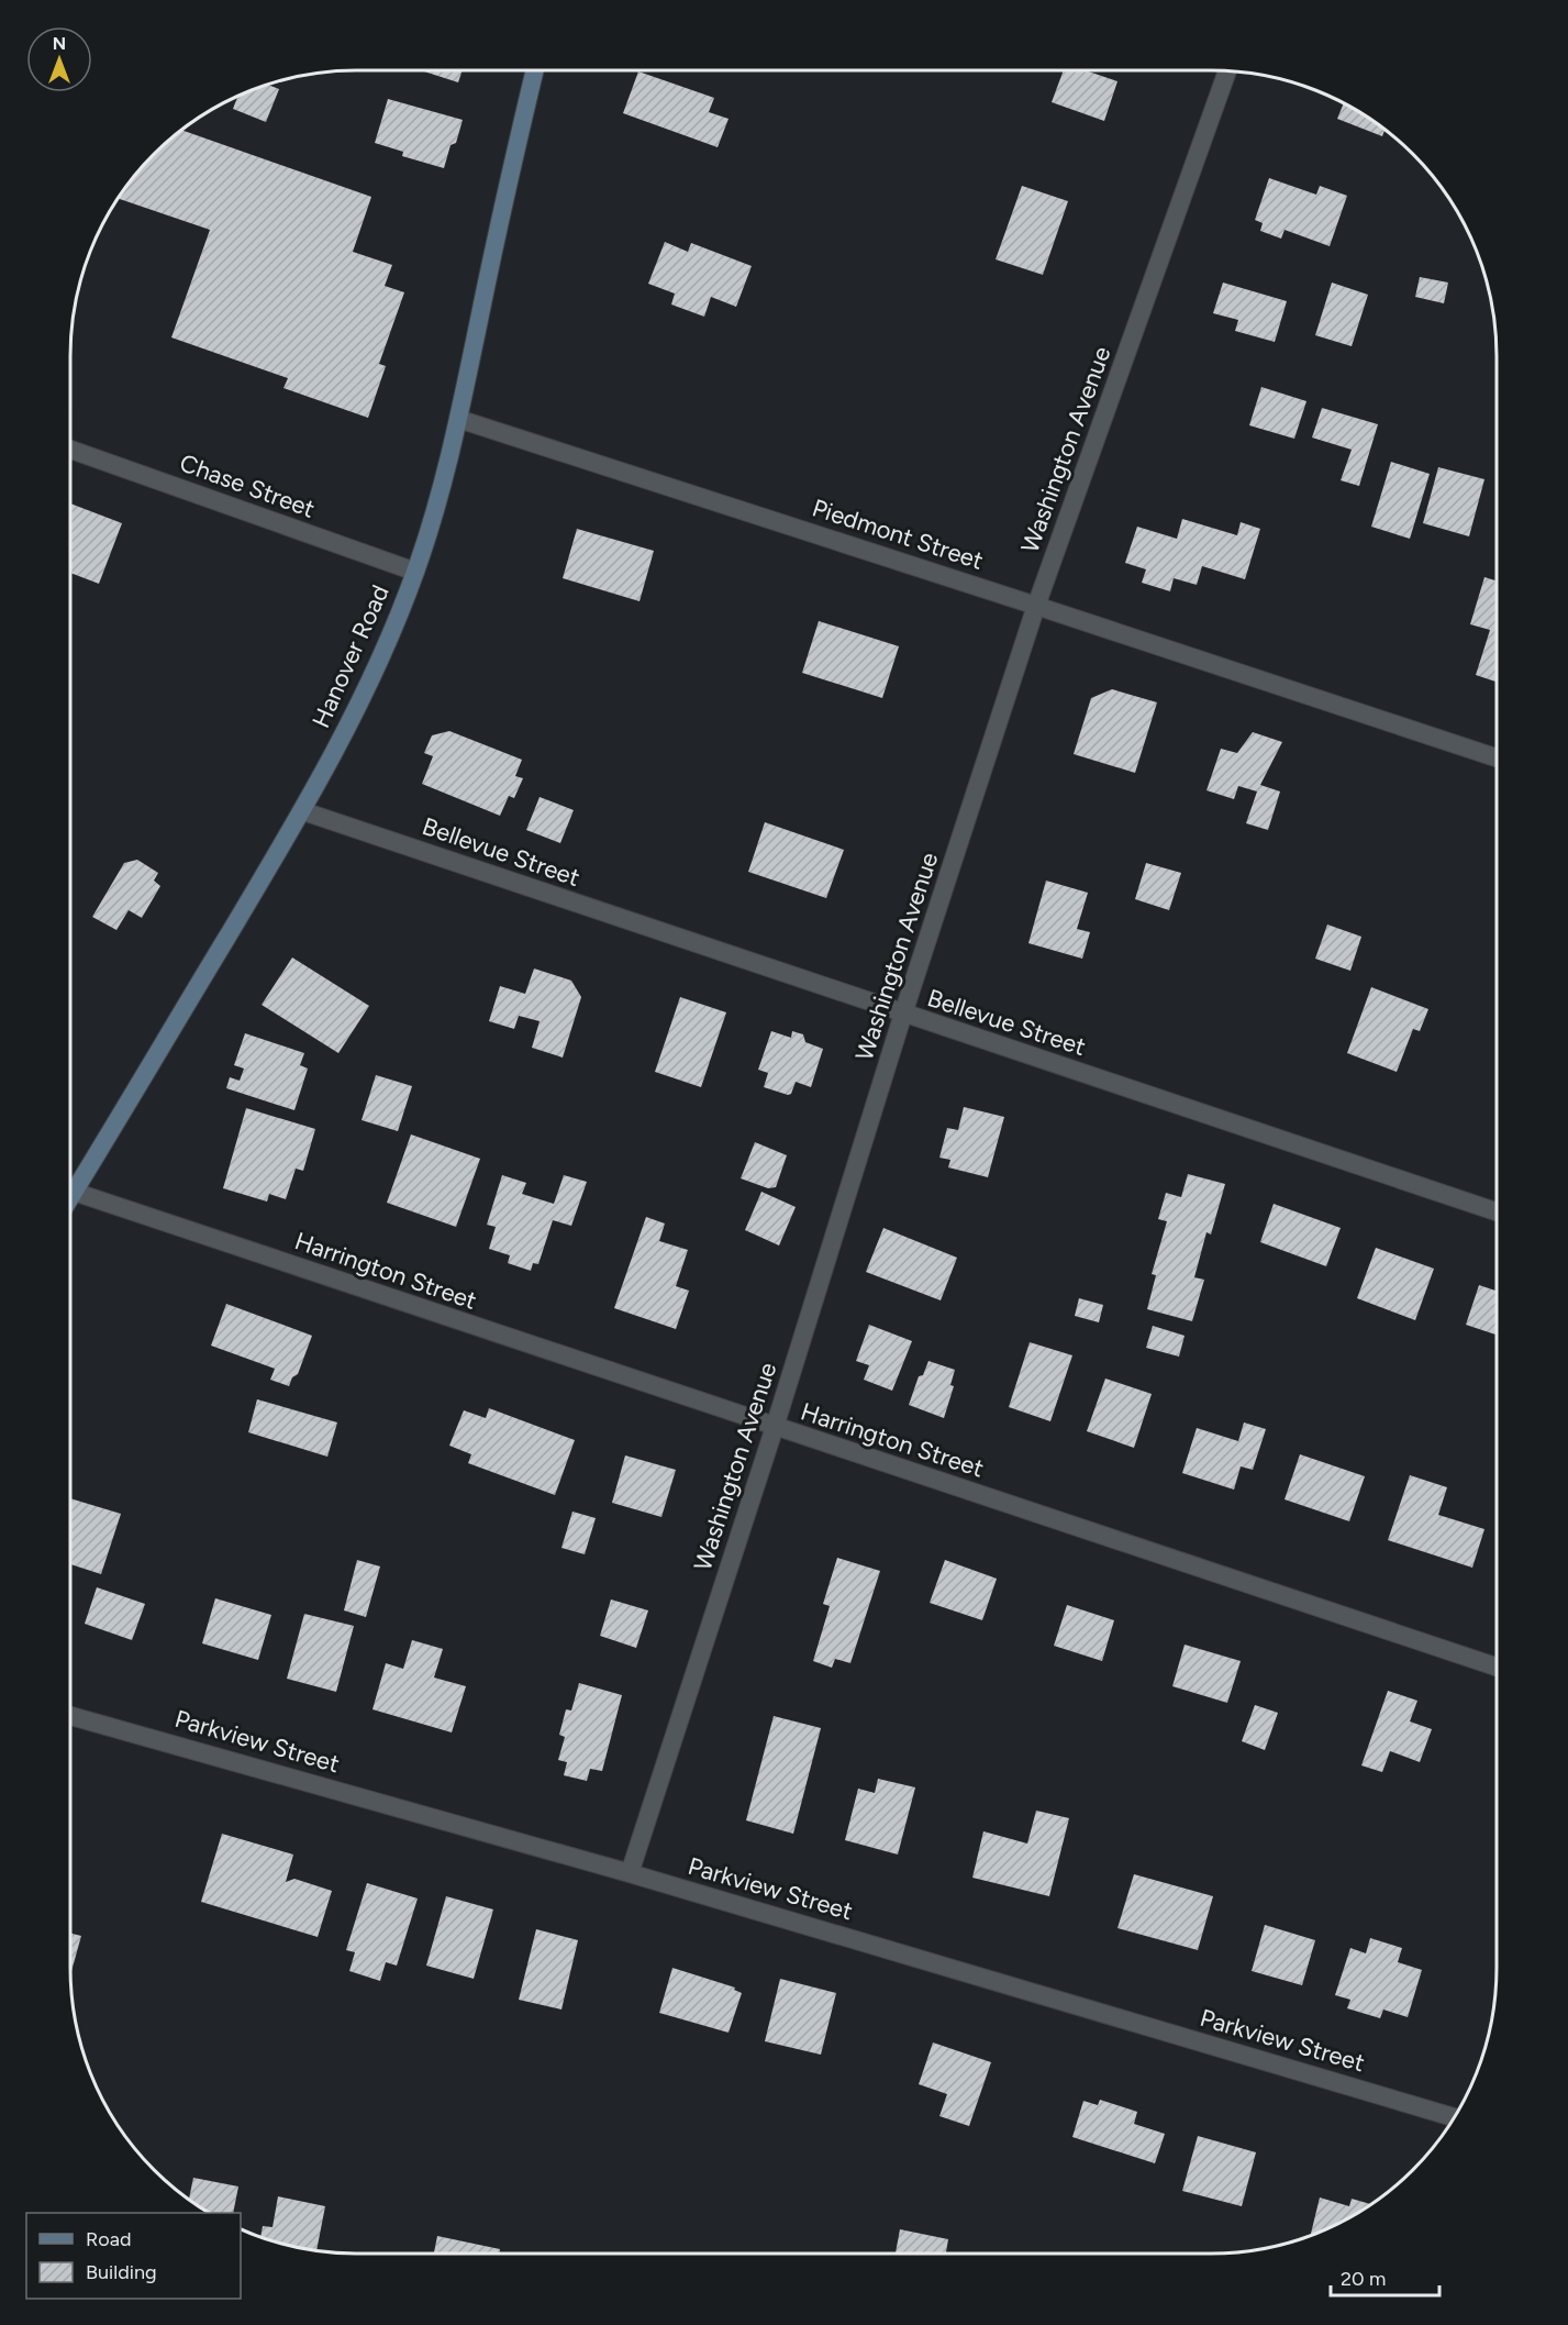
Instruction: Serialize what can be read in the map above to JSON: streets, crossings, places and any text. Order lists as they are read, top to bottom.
{
  "streets": {
    "main road": ["Hanover Road"],
    "street": [
      "Washington Avenue",
      "Chase Street",
      "Piedmont Street",
      "Bellevue Street",
      "Harrington Street",
      "Parkview Street"
    ]
  },
  "crossings": [
    ["Washington Avenue", "Piedmont Street"],
    ["Washington Avenue", "Bellevue Street"],
    ["Washington Avenue", "Harrington Street"],
    ["Washington Avenue", "Parkview Street"],
    ["Chase Street", "Hanover Road"],
    ["Piedmont Street", "Hanover Road"],
    ["Hanover Road", "Bellevue Street"],
    ["Hanover Road", "Harrington Street"]
  ],
  "legend": ["Road", "Building"],
  "scale_bar": "20 m",
  "north": "top"
}
